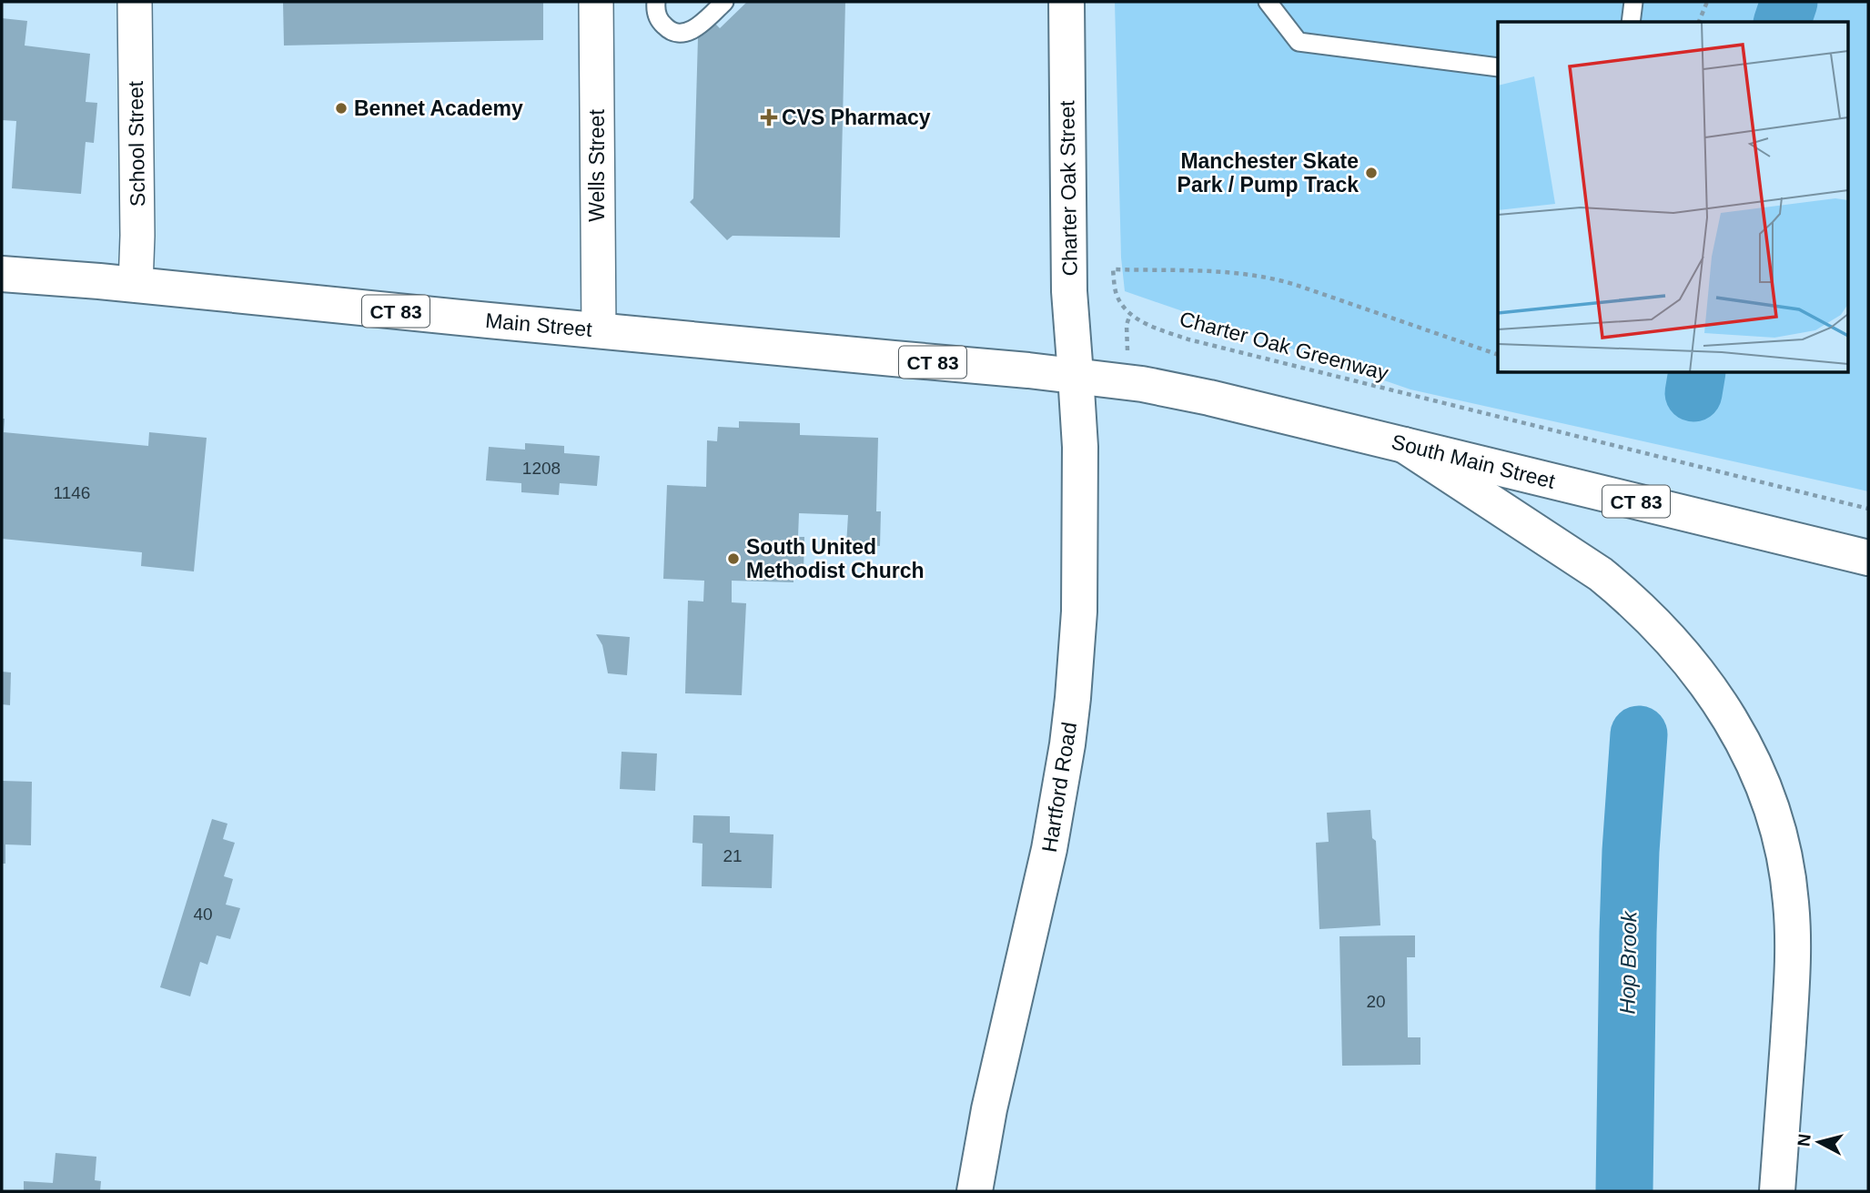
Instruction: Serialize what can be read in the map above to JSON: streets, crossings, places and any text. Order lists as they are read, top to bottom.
{
  "streets": {
    "main road": [
      "Charter Oak Street",
      "CT 83",
      "Main Street",
      "South Main Street",
      "Hartford Road"
    ],
    "street": ["School Street", "Wells Street"],
    "path": ["Charter Oak Greenway"]
  },
  "crossings": [
    ["School Street", "Main Street"],
    ["Wells Street", "Main Street"],
    ["Charter Oak Street", "Main Street"],
    ["Charter Oak Street", "South Main Street"],
    ["Charter Oak Street", "Hartford Road"],
    ["Main Street", "South Main Street"],
    ["Main Street", "Hartford Road"],
    ["South Main Street", "Hartford Road"]
  ],
  "water": ["Hop Brook"],
  "places": {
    "other": ["Bennet Academy", "Manchester Skate Park / Pump Track", "South United Methodist Church"],
    "health": ["CVS Pharmacy"]
  },
  "house_numbers": [
    "1208",
    "1146",
    "21",
    "40",
    "20"
  ],
  "north": "left"
}
